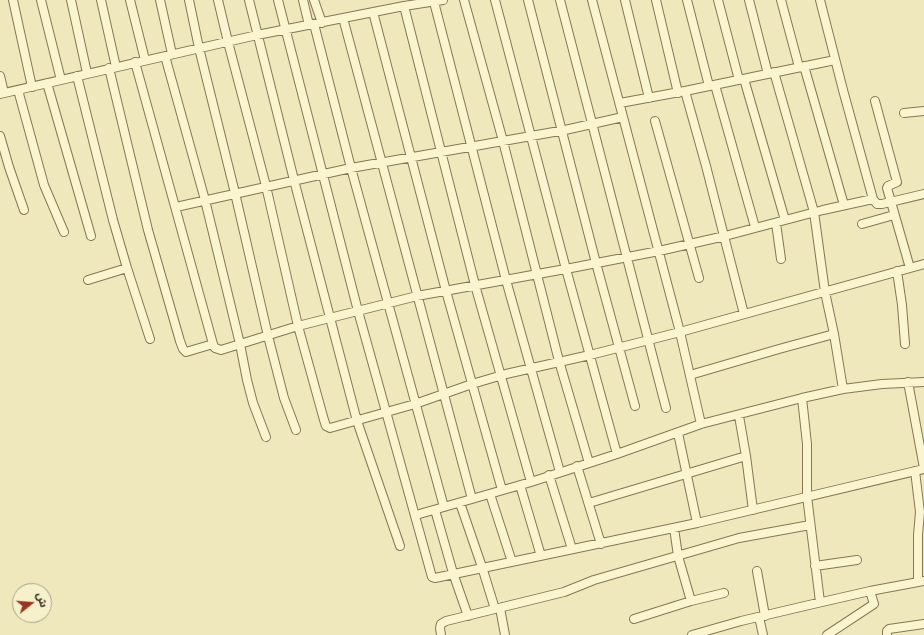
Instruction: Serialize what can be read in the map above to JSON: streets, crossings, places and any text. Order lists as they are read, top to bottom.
{
  "north": "right"
}
